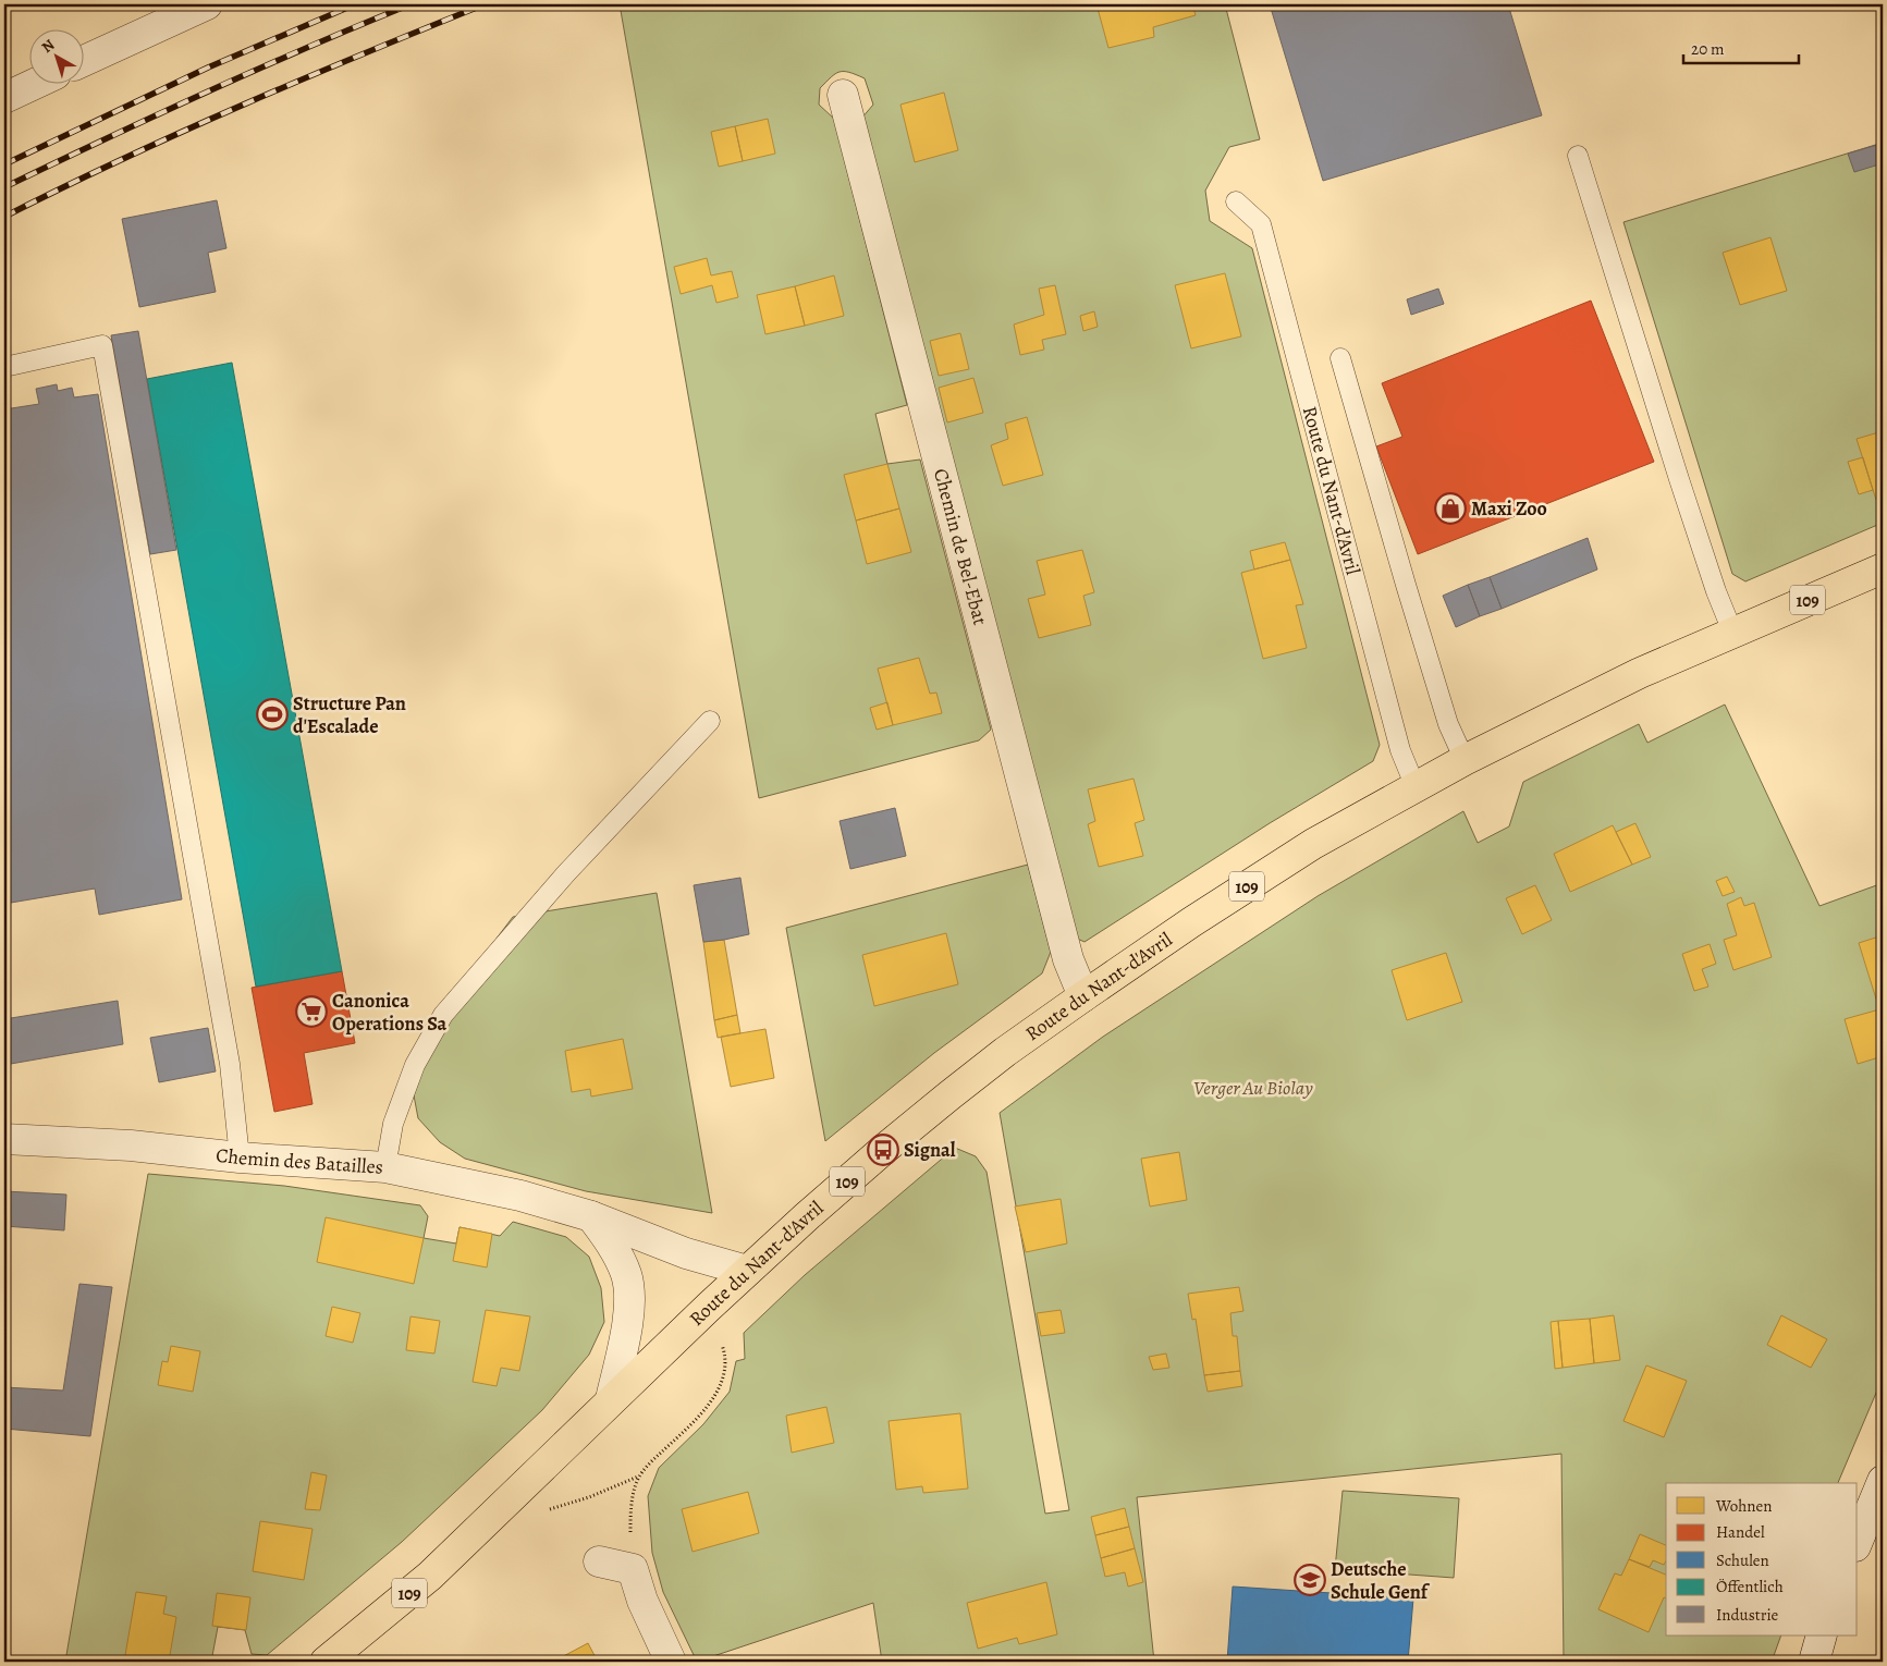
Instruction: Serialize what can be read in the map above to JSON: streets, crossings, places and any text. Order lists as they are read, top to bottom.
{
  "streets": {
    "main road": ["Route du Nant-d'Avril", "109"],
    "street": ["Chemin de Bel-Ebat", "Chemin des Batailles"]
  },
  "crossings": [
    ["Route du Nant-d'Avril", "Chemin de Bel-Ebat"],
    ["Route du Nant-d'Avril", "Chemin des Batailles"]
  ],
  "parks": ["Verger Au Biolay"],
  "places": {
    "shop": ["Maxi Zoo"],
    "sports": ["Structure Pan d'Escalade"],
    "supermarket": ["Canonica Operations Sa"],
    "bus stop": ["Signal"],
    "school or university": ["Deutsche Schule Genf"]
  },
  "legend": [
    "Wohnen",
    "Handel",
    "Schulen",
    "Öffentlich",
    "Industrie"
  ],
  "scale_bar": "20 m",
  "north": "top left"
}
